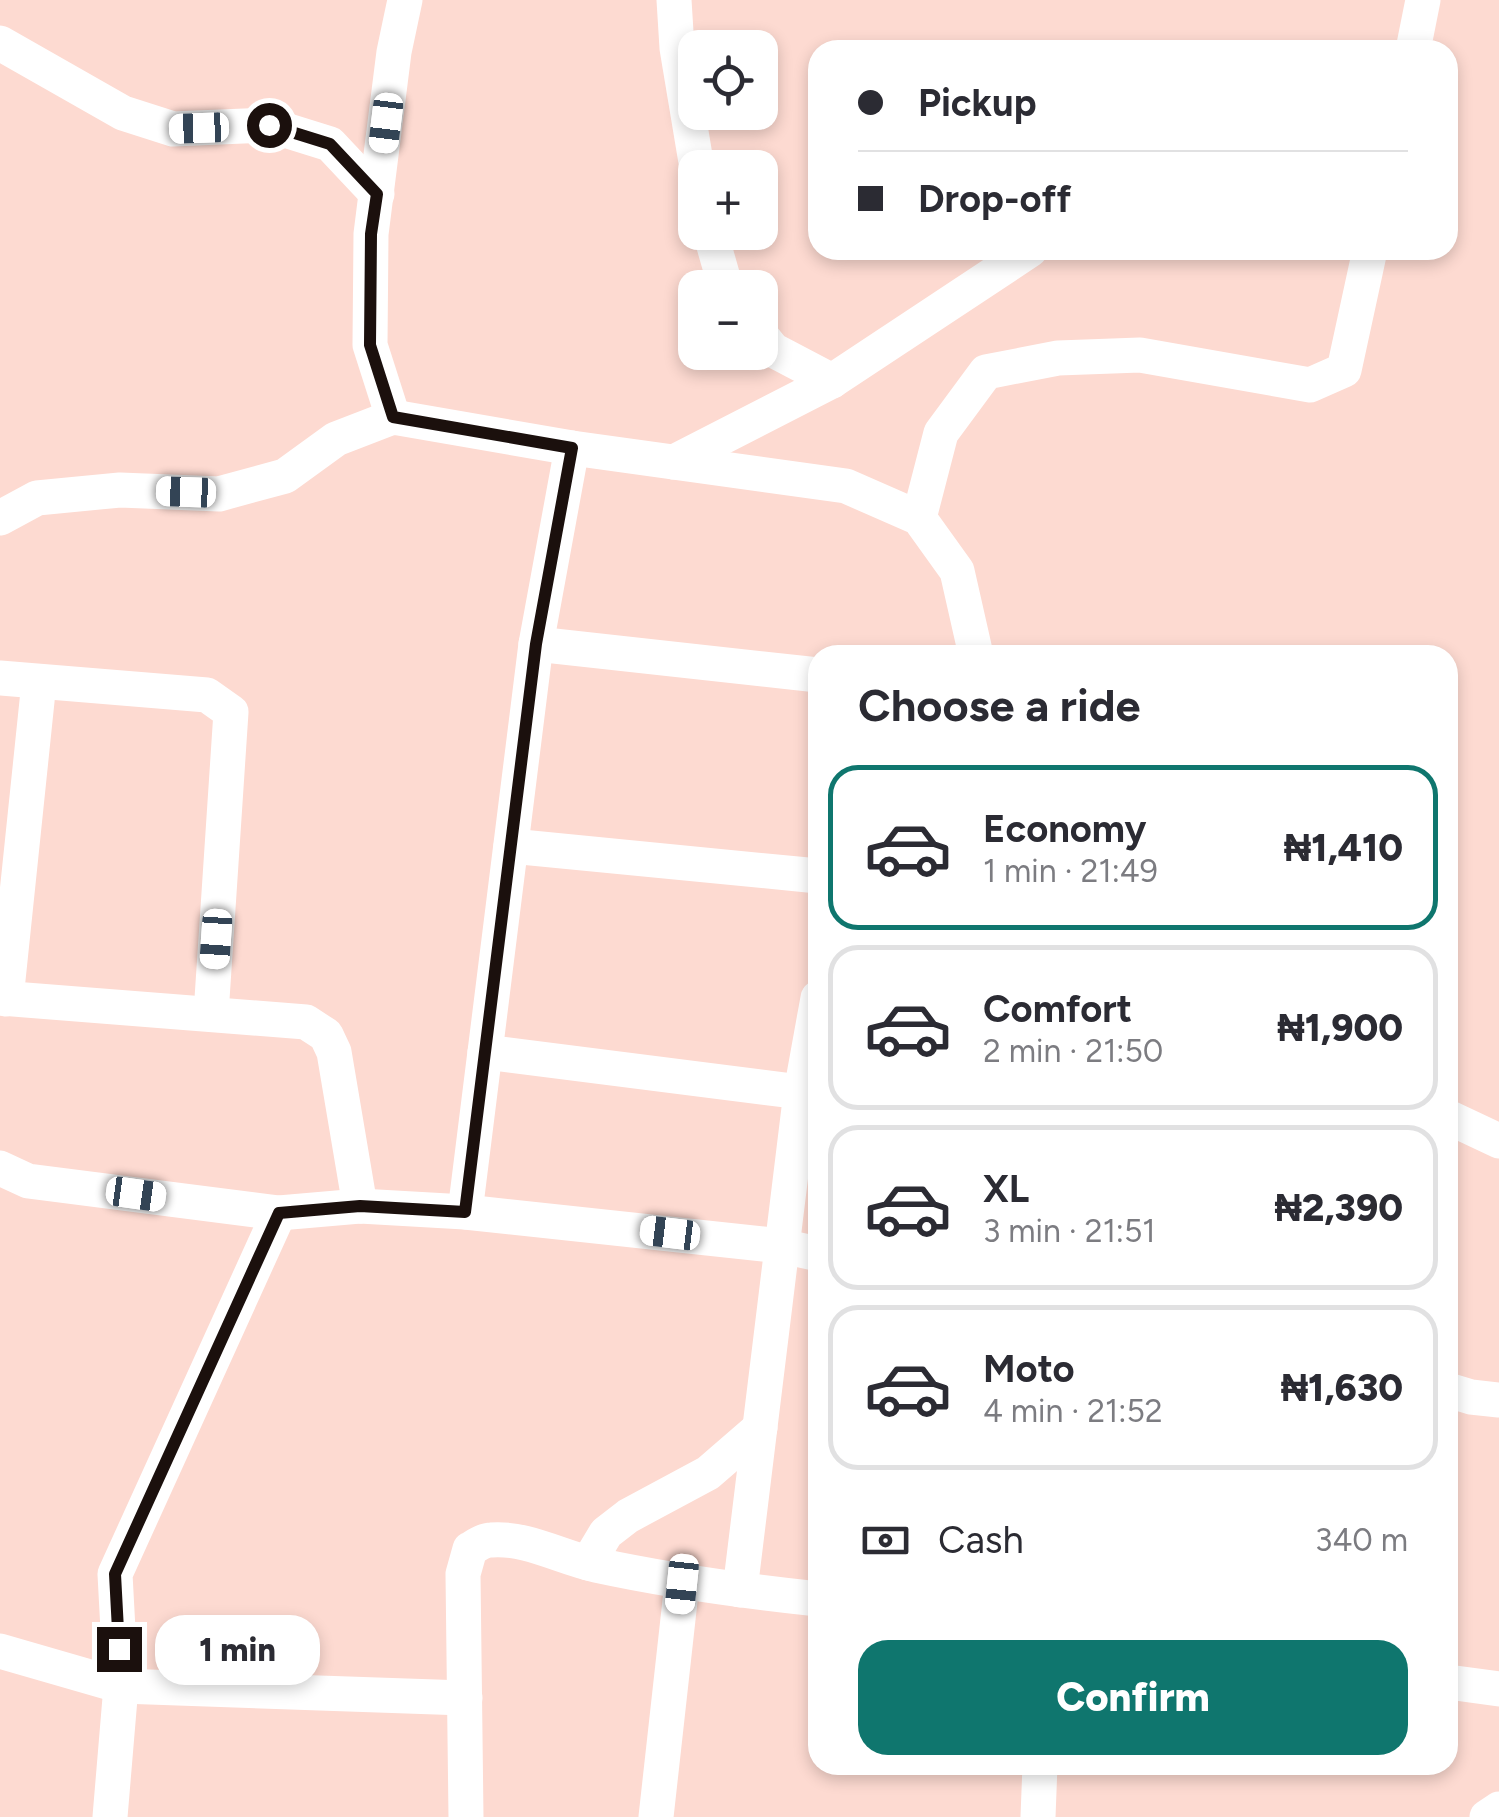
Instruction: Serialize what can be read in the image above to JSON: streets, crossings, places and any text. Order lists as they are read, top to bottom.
{
  "page": {
    "map_buttons": ["+", "−"],
    "banner": ["Pickup", "Drop-off"],
    "heading": "Choose a ride",
    "list": [
      {
        "name": "Economy",
        "note": "1 min · 21:49",
        "value": "₦1,410"
      },
      {
        "name": "Comfort",
        "note": "2 min · 21:50",
        "value": "₦1,900"
      },
      {
        "name": "XL",
        "note": "3 min · 21:51",
        "value": "₦2,390"
      },
      {
        "name": "Moto",
        "note": "4 min · 21:52",
        "value": "₦1,630"
      }
    ],
    "pay": ["Cash", "340 m"],
    "bubble": "1 min",
    "buttons": "Confirm"
  }
}
